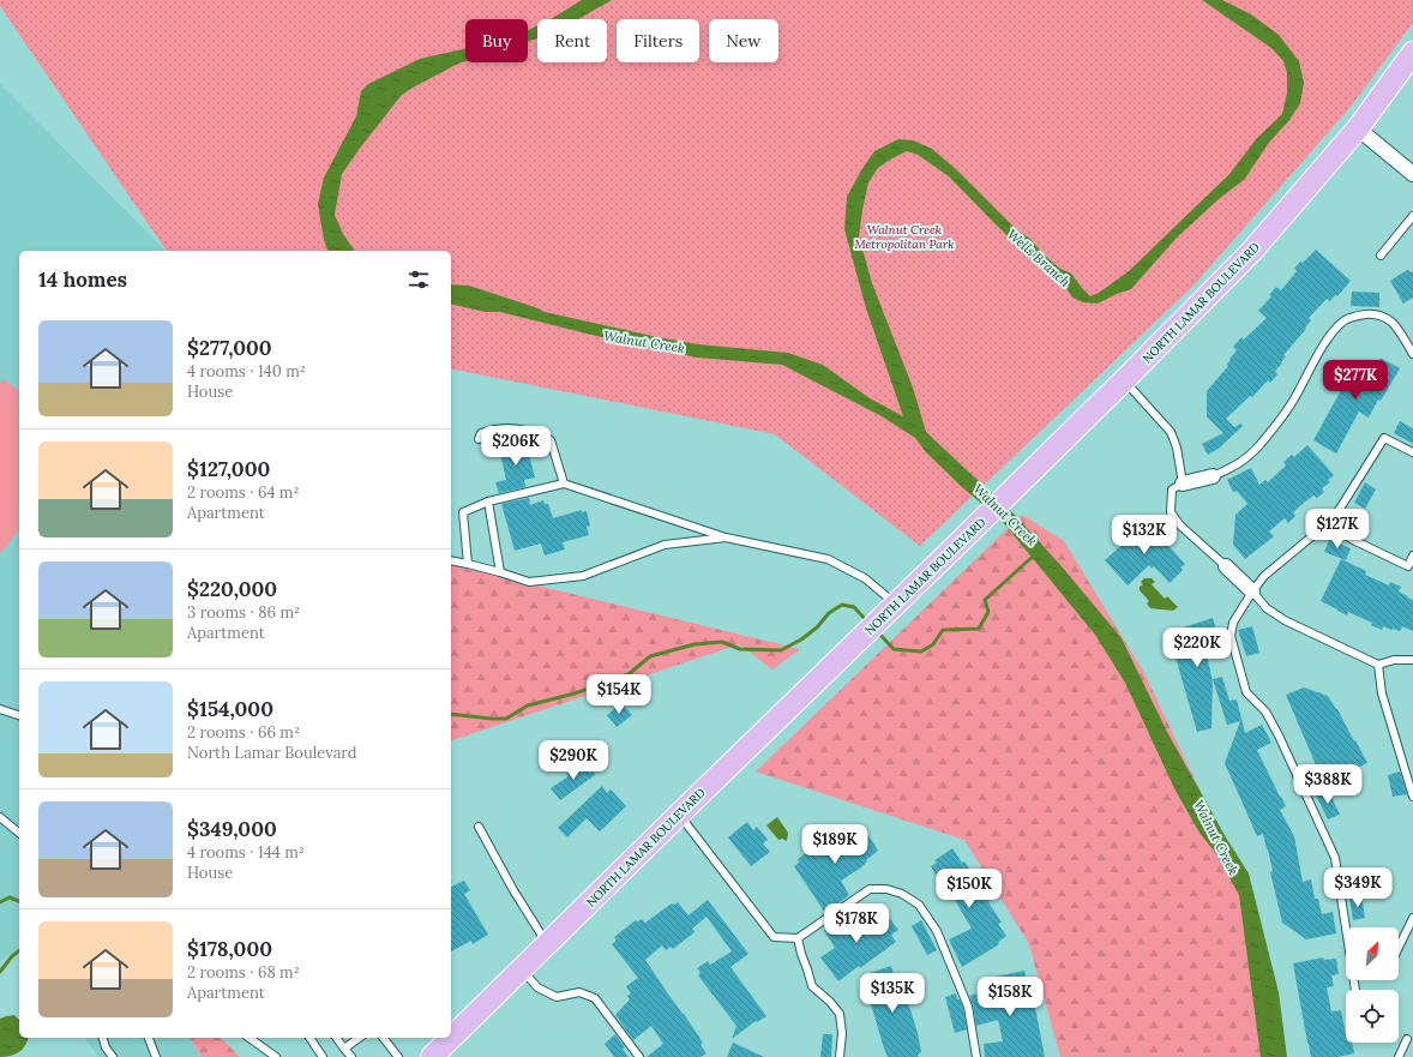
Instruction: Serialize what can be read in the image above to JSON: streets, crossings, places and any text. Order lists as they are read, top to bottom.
{
  "streets": {
    "main road": ["NORTH LAMAR BOULEVARD"]
  },
  "water": ["Wells Branch", "Walnut Creek"],
  "parks": ["Walnut Creek Metropolitan Park"],
  "north": "top right",
  "page": {
    "chip": [
      "Buy",
      "Rent",
      "Filters",
      "New"
    ],
    "heading": "14 homes",
    "list": [
      {
        "name": "$277,000",
        "note": "4 rooms · 140 m² · House"
      },
      {
        "name": "$127,000",
        "note": "2 rooms · 64 m² · Apartment"
      },
      {
        "name": "$220,000",
        "note": "3 rooms · 86 m² · Apartment"
      },
      {
        "name": "$154,000",
        "note": "2 rooms · 66 m² · North Lamar Boulevard"
      },
      {
        "name": "$349,000",
        "note": "4 rooms · 144 m² · House"
      },
      {
        "name": "$178,000",
        "note": "2 rooms · 68 m² · Apartment"
      }
    ],
    "price": [
      "$277K",
      "$206K",
      "$127K",
      "$132K",
      "$220K",
      "$154K",
      "$290K",
      "$388K",
      "$189K",
      "$349K",
      "$150K",
      "$178K",
      "$135K",
      "$158K"
    ]
  }
}
